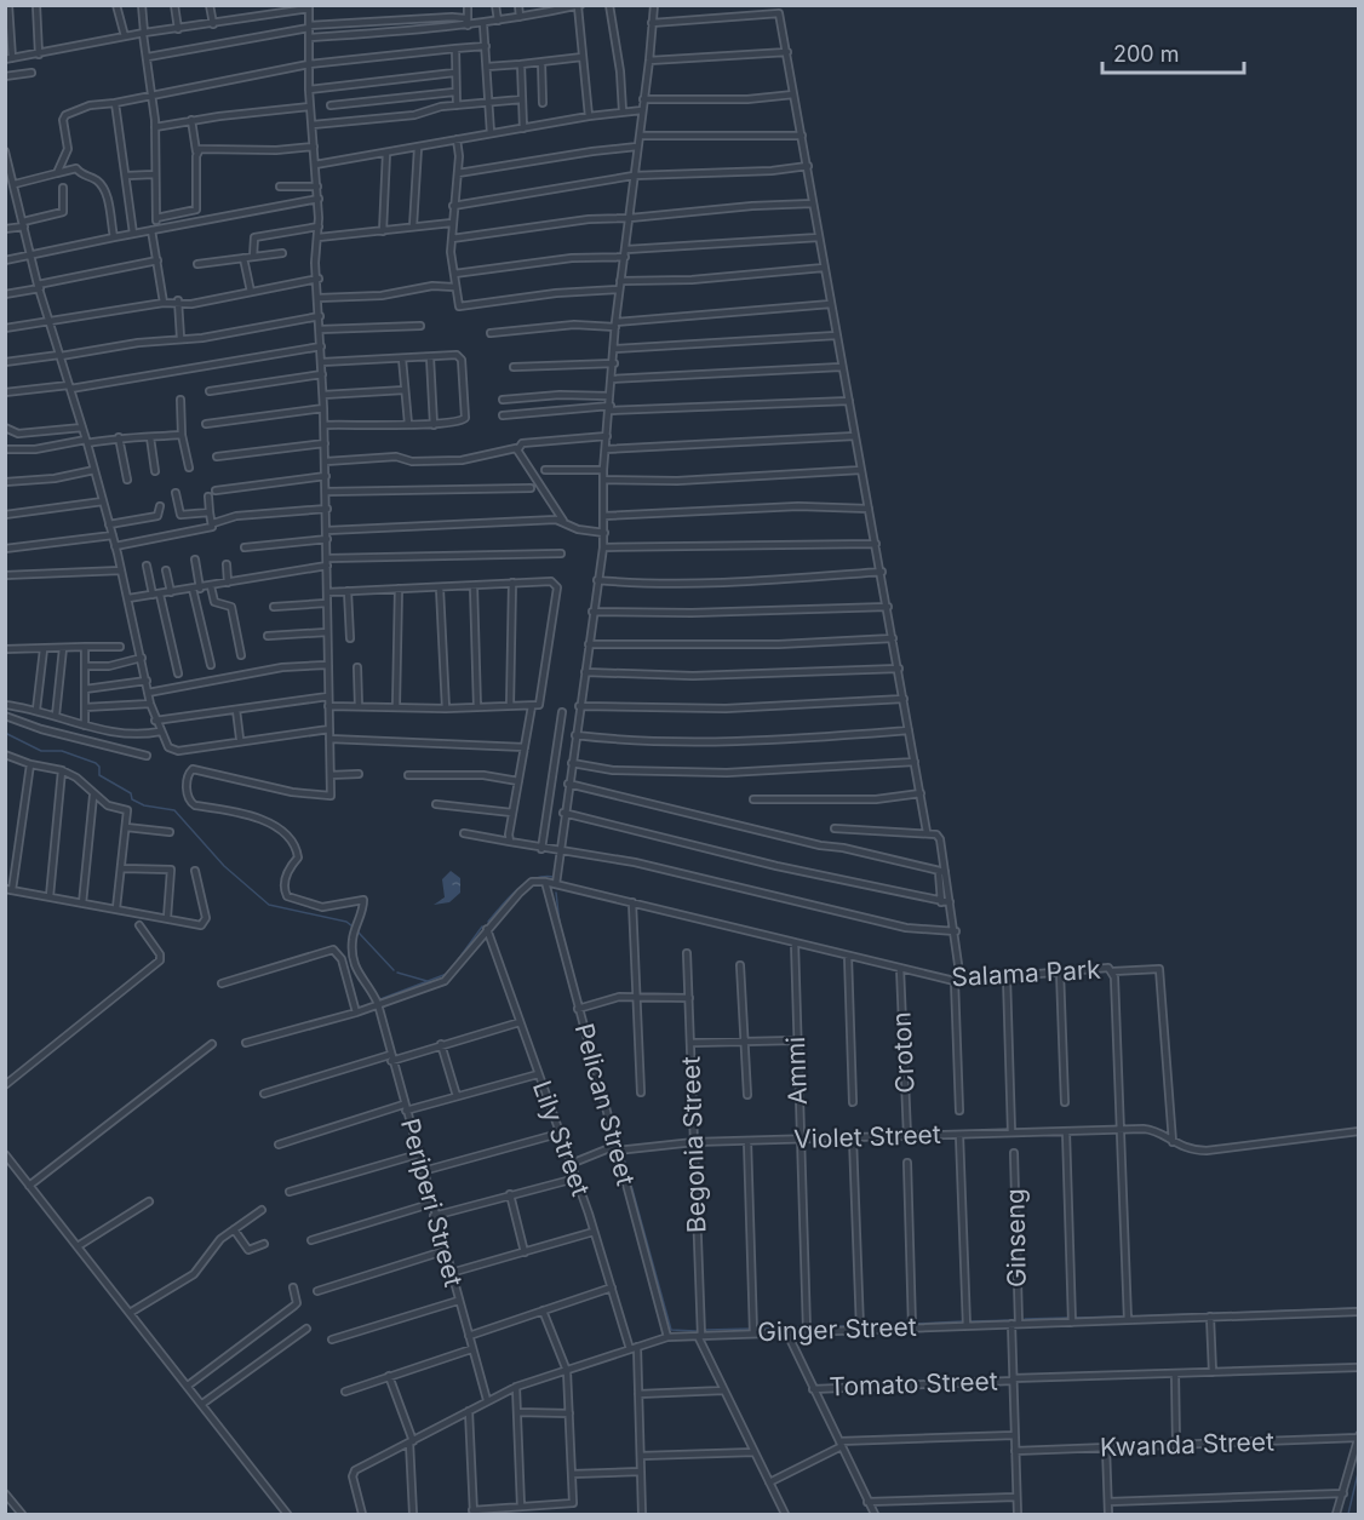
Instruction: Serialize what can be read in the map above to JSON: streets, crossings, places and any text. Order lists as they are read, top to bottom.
{
  "streets": {
    "street": [
      "Salama Park",
      "Croton",
      "Ammi",
      "Pelican Street",
      "Violet Street",
      "Lily Street",
      "Begonia Street",
      "Periperi Street",
      "Ginseng",
      "Ginger Street",
      "Tomato Street",
      "Kwanda Street"
    ]
  },
  "crossings": [
    ["Salama Park", "Croton"],
    ["Salama Park", "Ammi"],
    ["Salama Park", "Violet Street"],
    ["Salama Park", "Ginger Street"],
    ["Croton", "Violet Street"],
    ["Ammi", "Violet Street"],
    ["Ammi", "Ginger Street"],
    ["Pelican Street", "Violet Street"],
    ["Pelican Street", "Ginger Street"],
    ["Violet Street", "Lily Street"],
    ["Violet Street", "Begonia Street"],
    ["Lily Street", "Ginger Street"],
    ["Begonia Street", "Ginger Street"],
    ["Periperi Street", "Ginger Street"],
    ["Ginseng", "Ginger Street"],
    ["Ginseng", "Tomato Street"],
    ["Ginseng", "Kwanda Street"]
  ],
  "scale_bar": "200 m"
}
